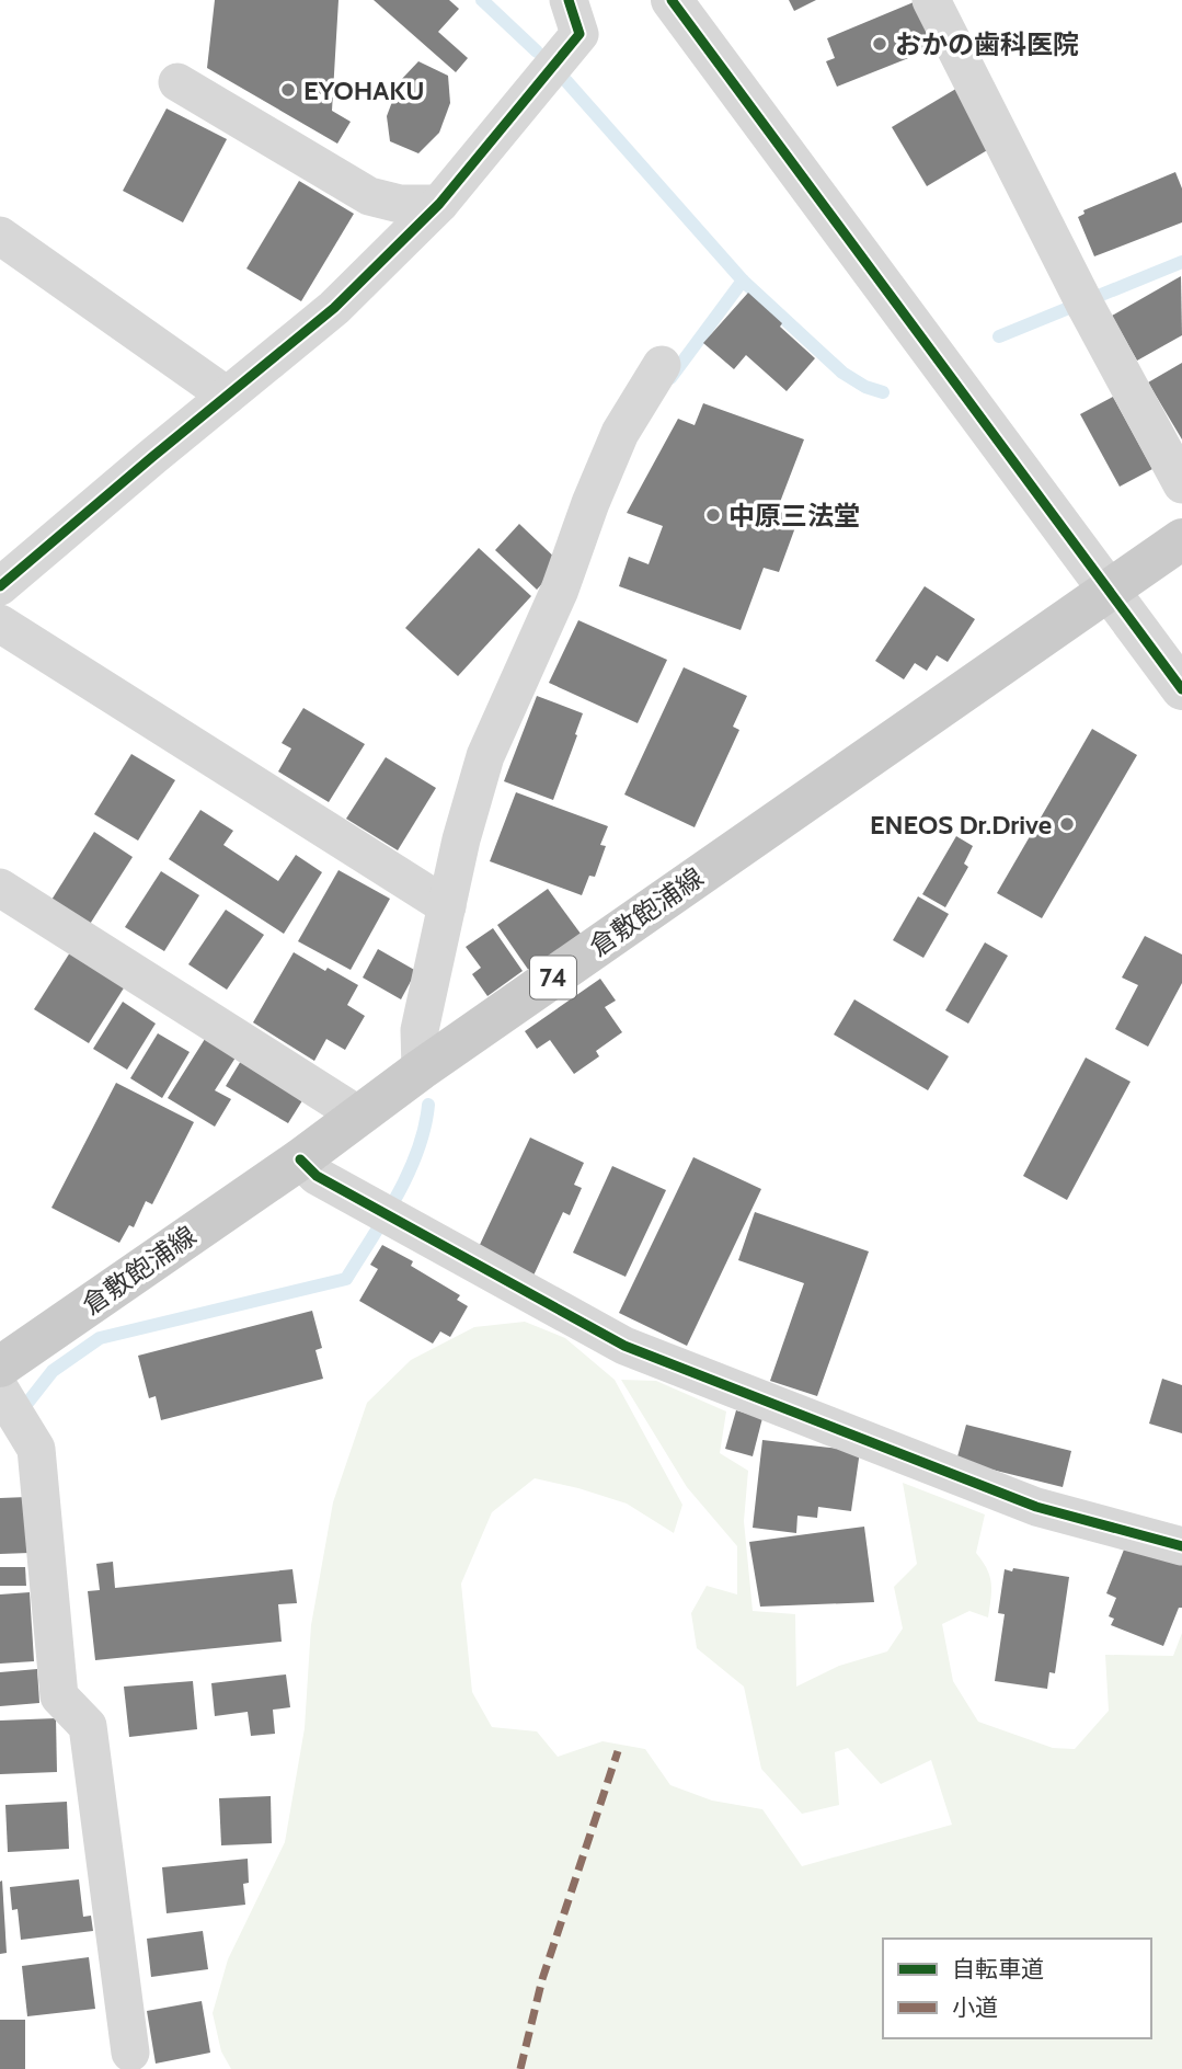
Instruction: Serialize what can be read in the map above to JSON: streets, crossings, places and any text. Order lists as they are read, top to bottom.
{
  "streets": {
    "main road": ["倉敷飽浦線", "74"]
  },
  "places": [
    "おかの歯科医院",
    "EYOHAKU",
    "中原三法堂",
    "ENEOS Dr.Drive"
  ],
  "legend": ["自転車道", "小道"]
}
